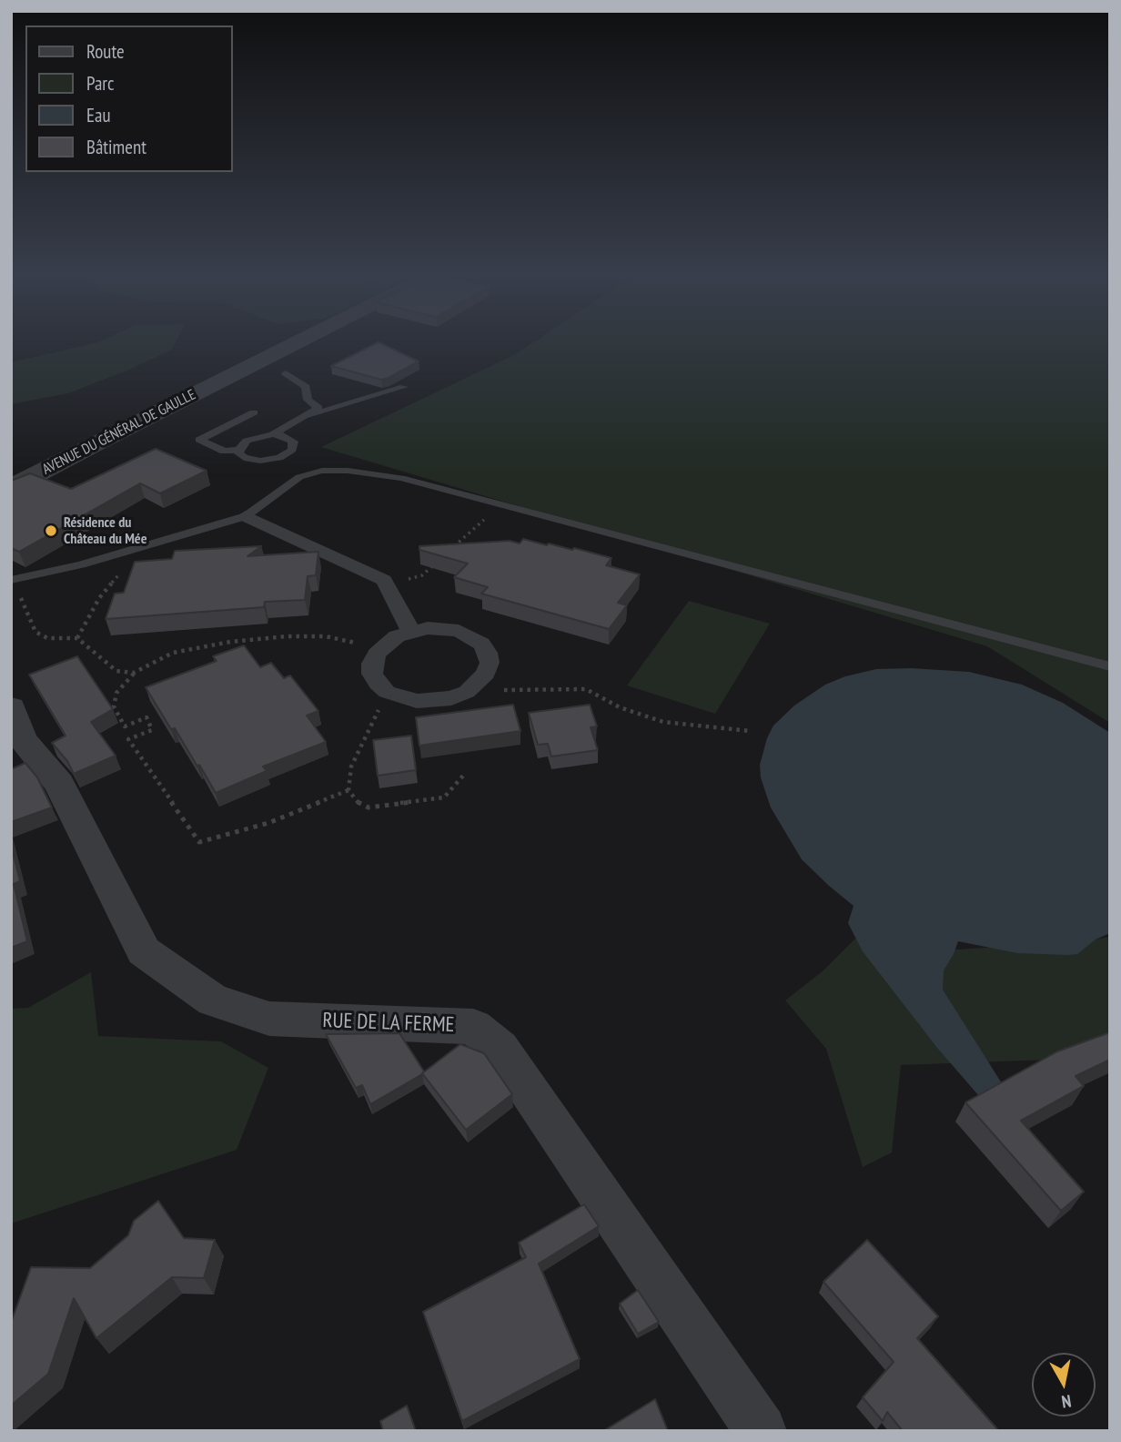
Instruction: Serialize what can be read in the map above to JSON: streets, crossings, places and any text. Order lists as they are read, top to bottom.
{
  "streets": {
    "street": ["AVENUE DU GÉNÉRAL DE GAULLE", "RUE DE LA FERME"]
  },
  "places": ["Résidence du Château du Mée"],
  "legend": [
    "Route",
    "Parc",
    "Eau",
    "Bâtiment"
  ],
  "north": "bottom"
}
